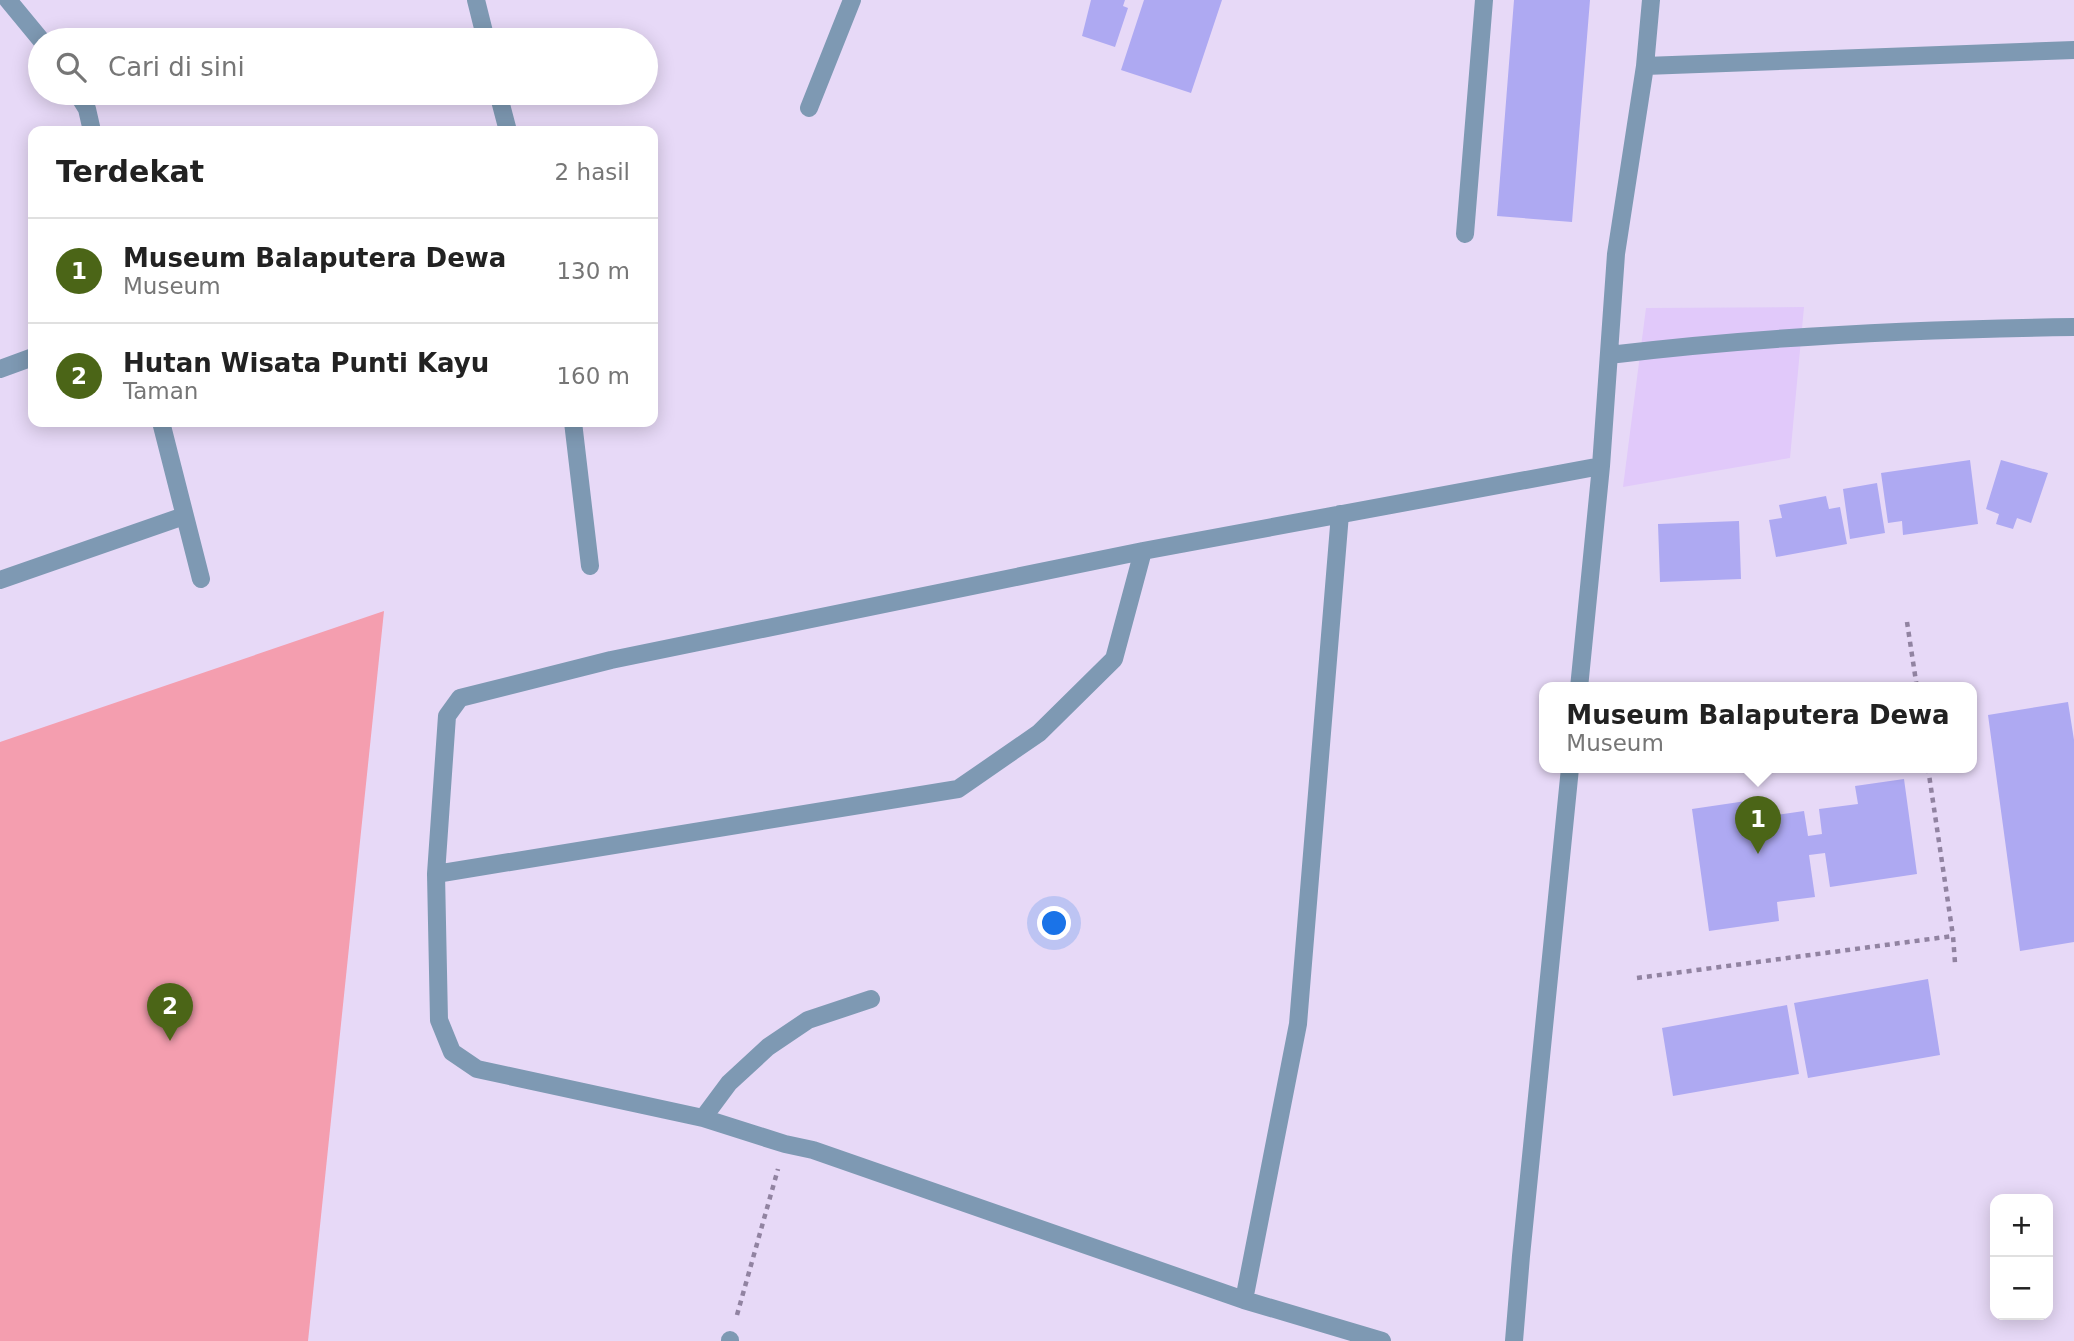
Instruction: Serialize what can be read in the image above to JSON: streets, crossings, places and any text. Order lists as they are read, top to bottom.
{
  "page": {
    "search": "Cari di sini",
    "heading": ["Terdekat", "2 hasil"],
    "list": [
      {
        "mark": "1",
        "name": "Museum Balaputera Dewa",
        "note": "Museum",
        "value": "130 m"
      },
      {
        "mark": "2",
        "name": "Hutan Wisata Punti Kayu",
        "note": "Taman",
        "value": "160 m"
      }
    ],
    "popup": ["Museum Balaputera Dewa", "Museum"],
    "pins": ["1", "2"],
    "map_buttons": ["+", "−"]
  }
}
